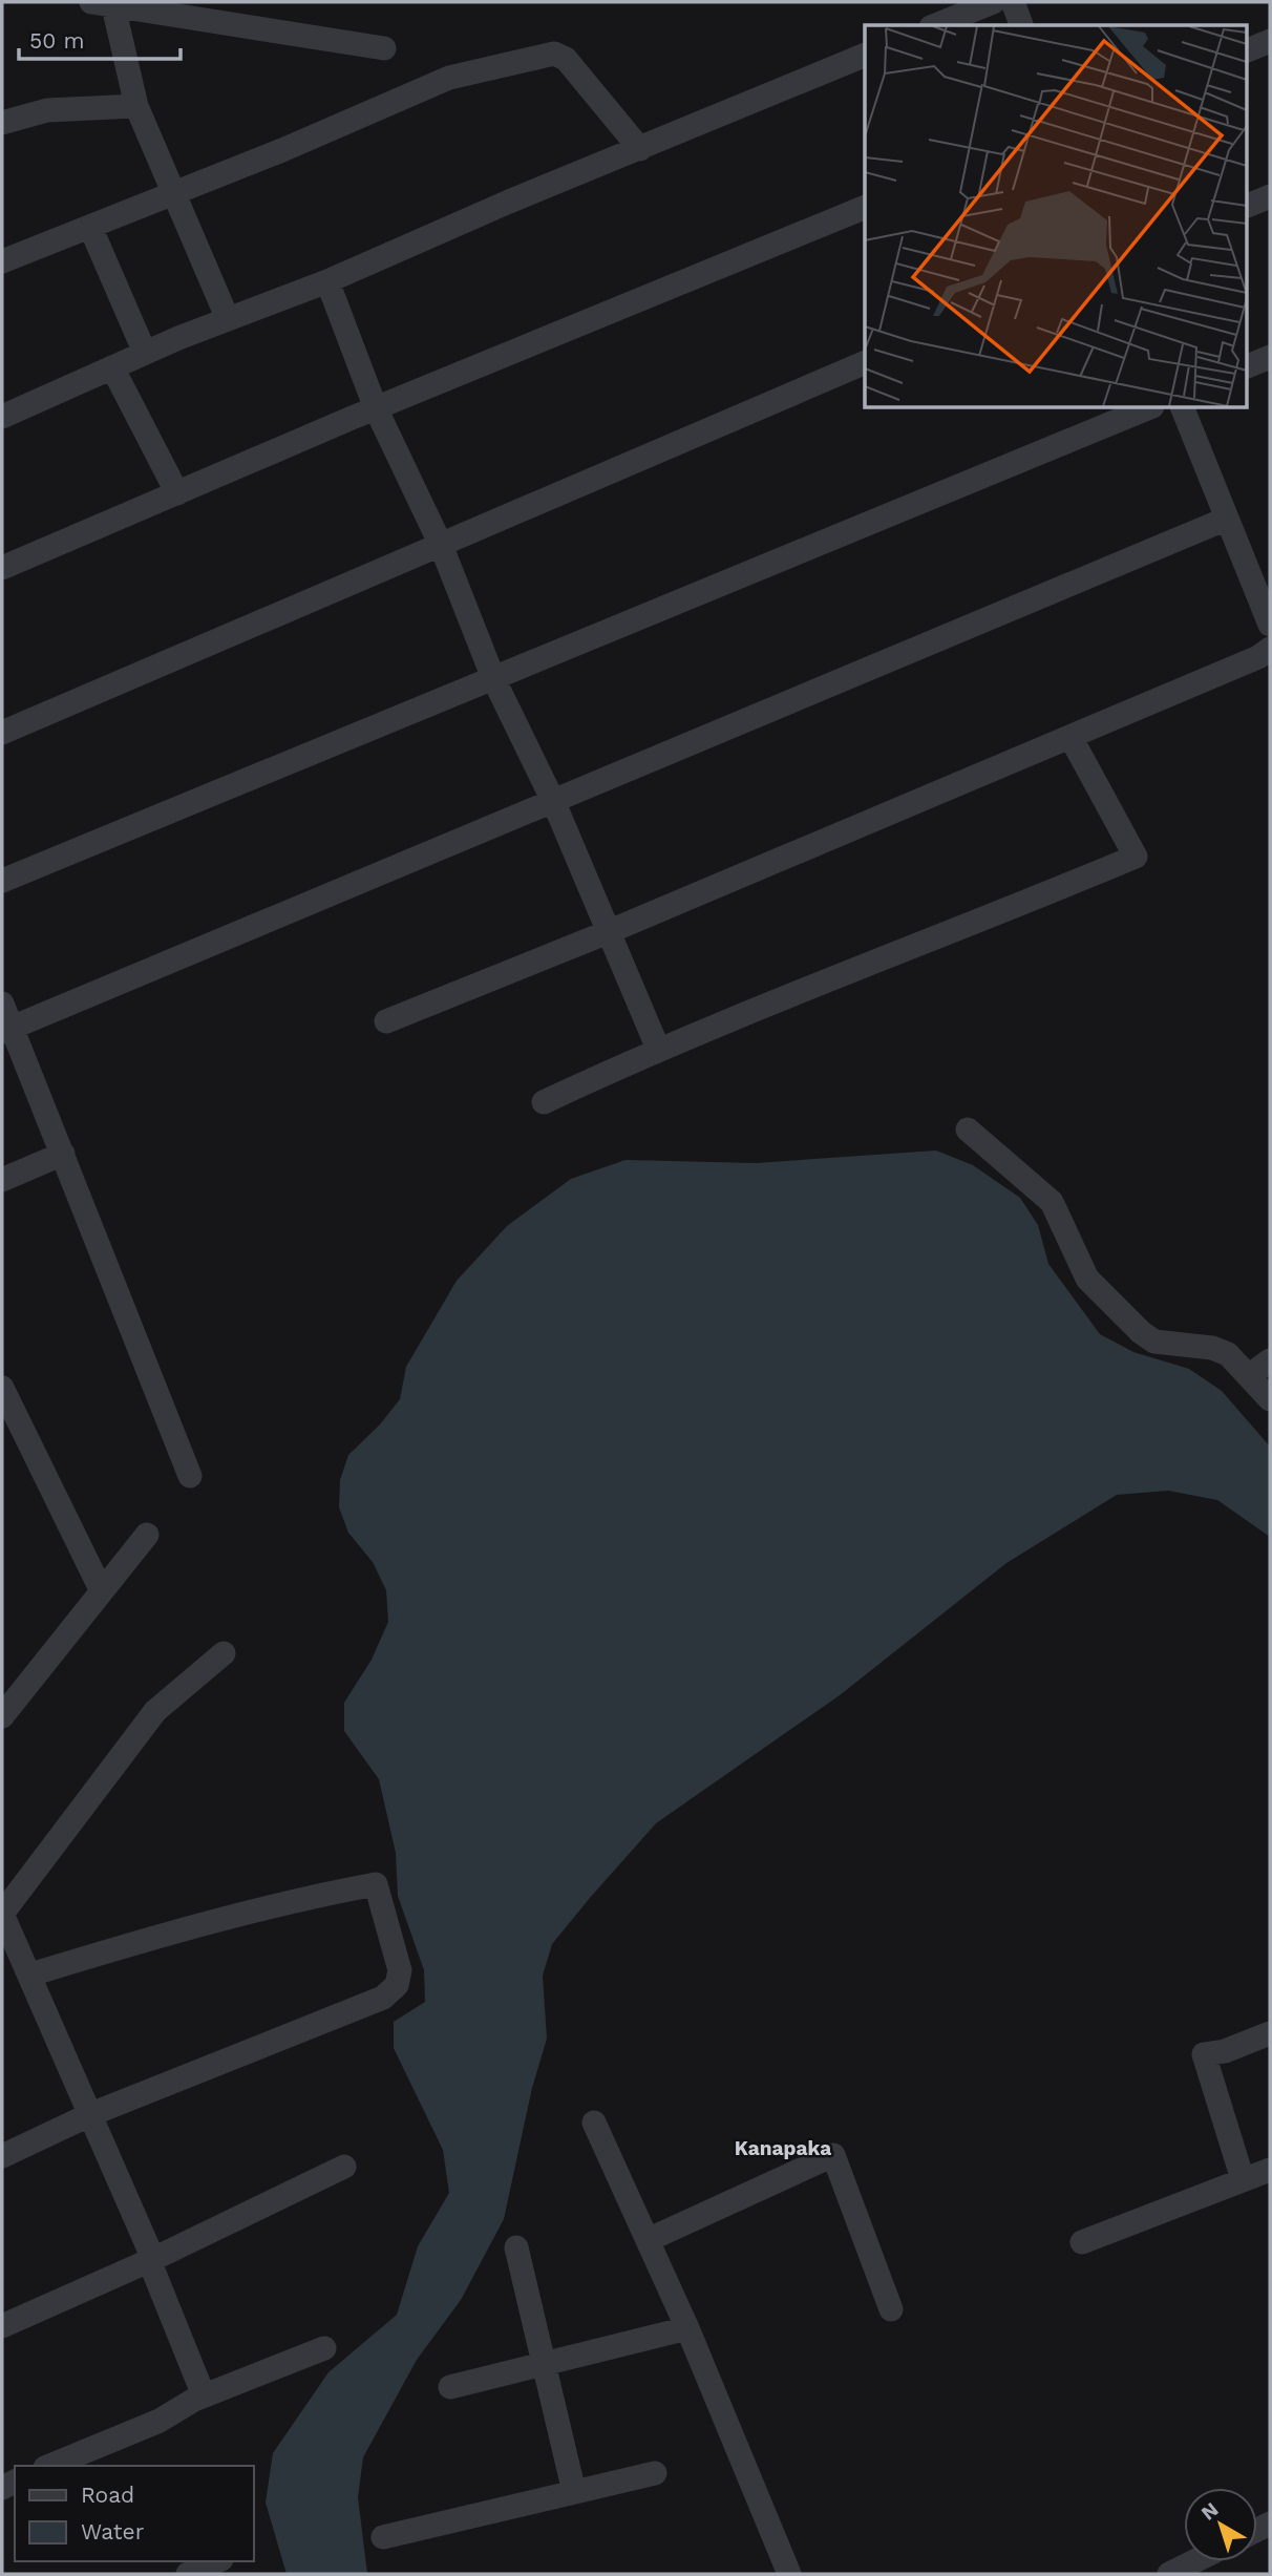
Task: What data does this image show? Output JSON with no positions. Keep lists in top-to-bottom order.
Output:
{
  "districts": ["Kanapaka"],
  "legend": ["Road", "Water"],
  "scale_bar": "50 m",
  "north": "top left"
}
